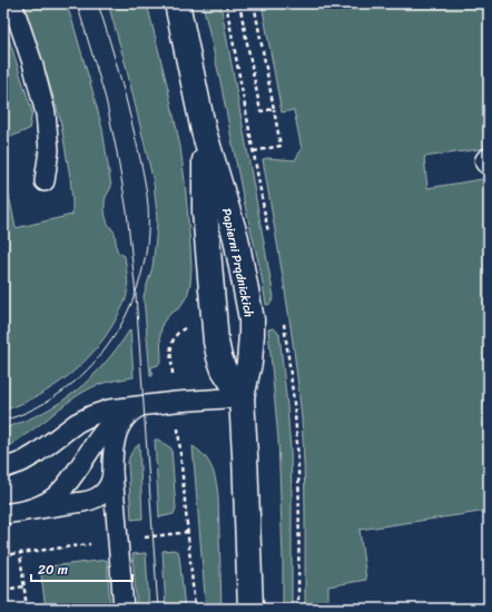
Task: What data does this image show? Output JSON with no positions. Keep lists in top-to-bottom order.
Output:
{
  "streets": {
    "street": ["Papierni Prądnickich"]
  },
  "scale_bar": "20 m"
}
